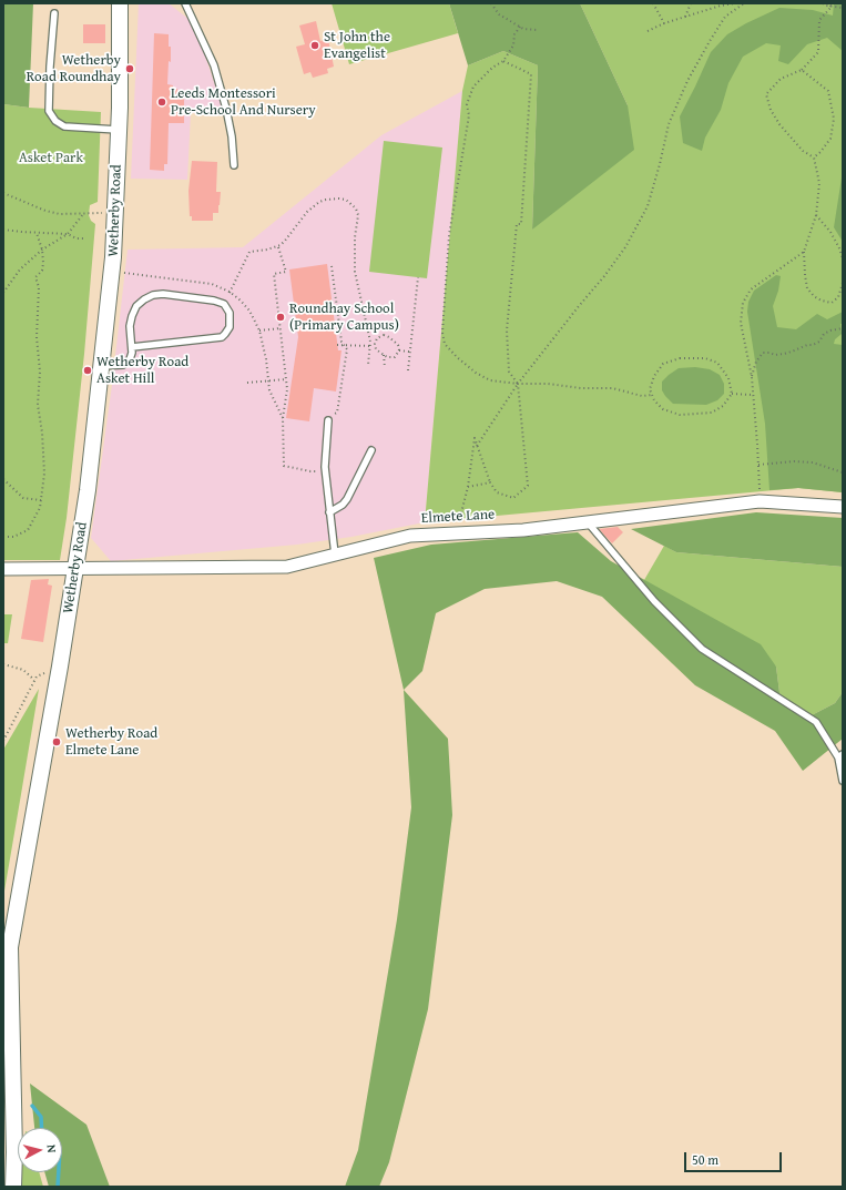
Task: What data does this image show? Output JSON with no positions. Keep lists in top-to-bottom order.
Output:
{
  "streets": {
    "street": ["Wetherby Road", "Elmete Lane"]
  },
  "crossings": [
    ["Wetherby Road", "Elmete Lane"]
  ],
  "parks": ["Asket Park"],
  "places": [
    "St John the Evangelist",
    "Wetherby Road Roundhay",
    "Leeds Montessori Pre-School And Nursery",
    "Roundhay School (Primary Campus)",
    "Wetherby Road Asket Hill",
    "Wetherby Road Elmete Lane"
  ],
  "scale_bar": "50 m",
  "north": "right"
}
